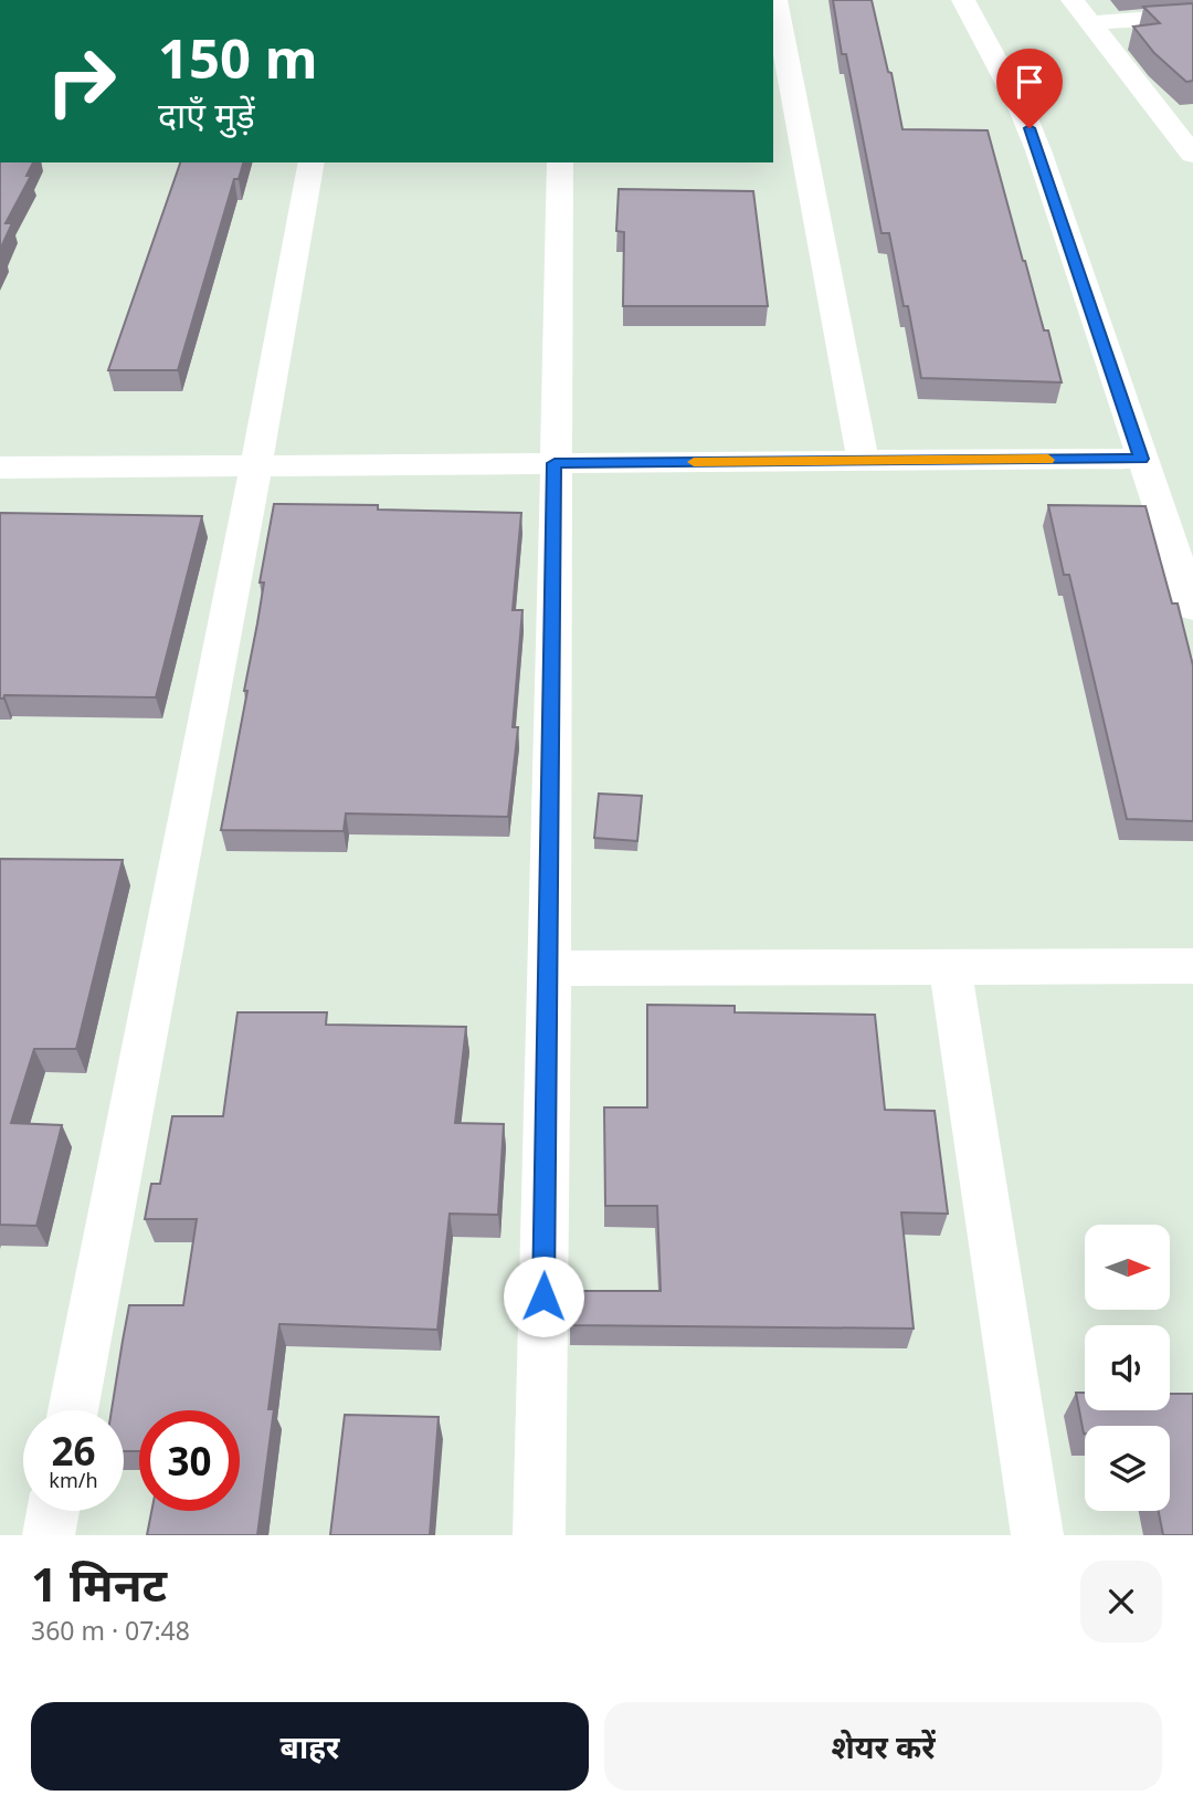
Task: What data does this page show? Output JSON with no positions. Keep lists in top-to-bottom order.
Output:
{
  "north": "right",
  "page": {
    "turn": ["150 m", "दाएँ मुड़ें"],
    "speed": "26 km/h",
    "limit": "30",
    "heading": ["1 मिनट", "360 m · 07:48"],
    "buttons": ["बाहर", "शेयर करें"]
  }
}
